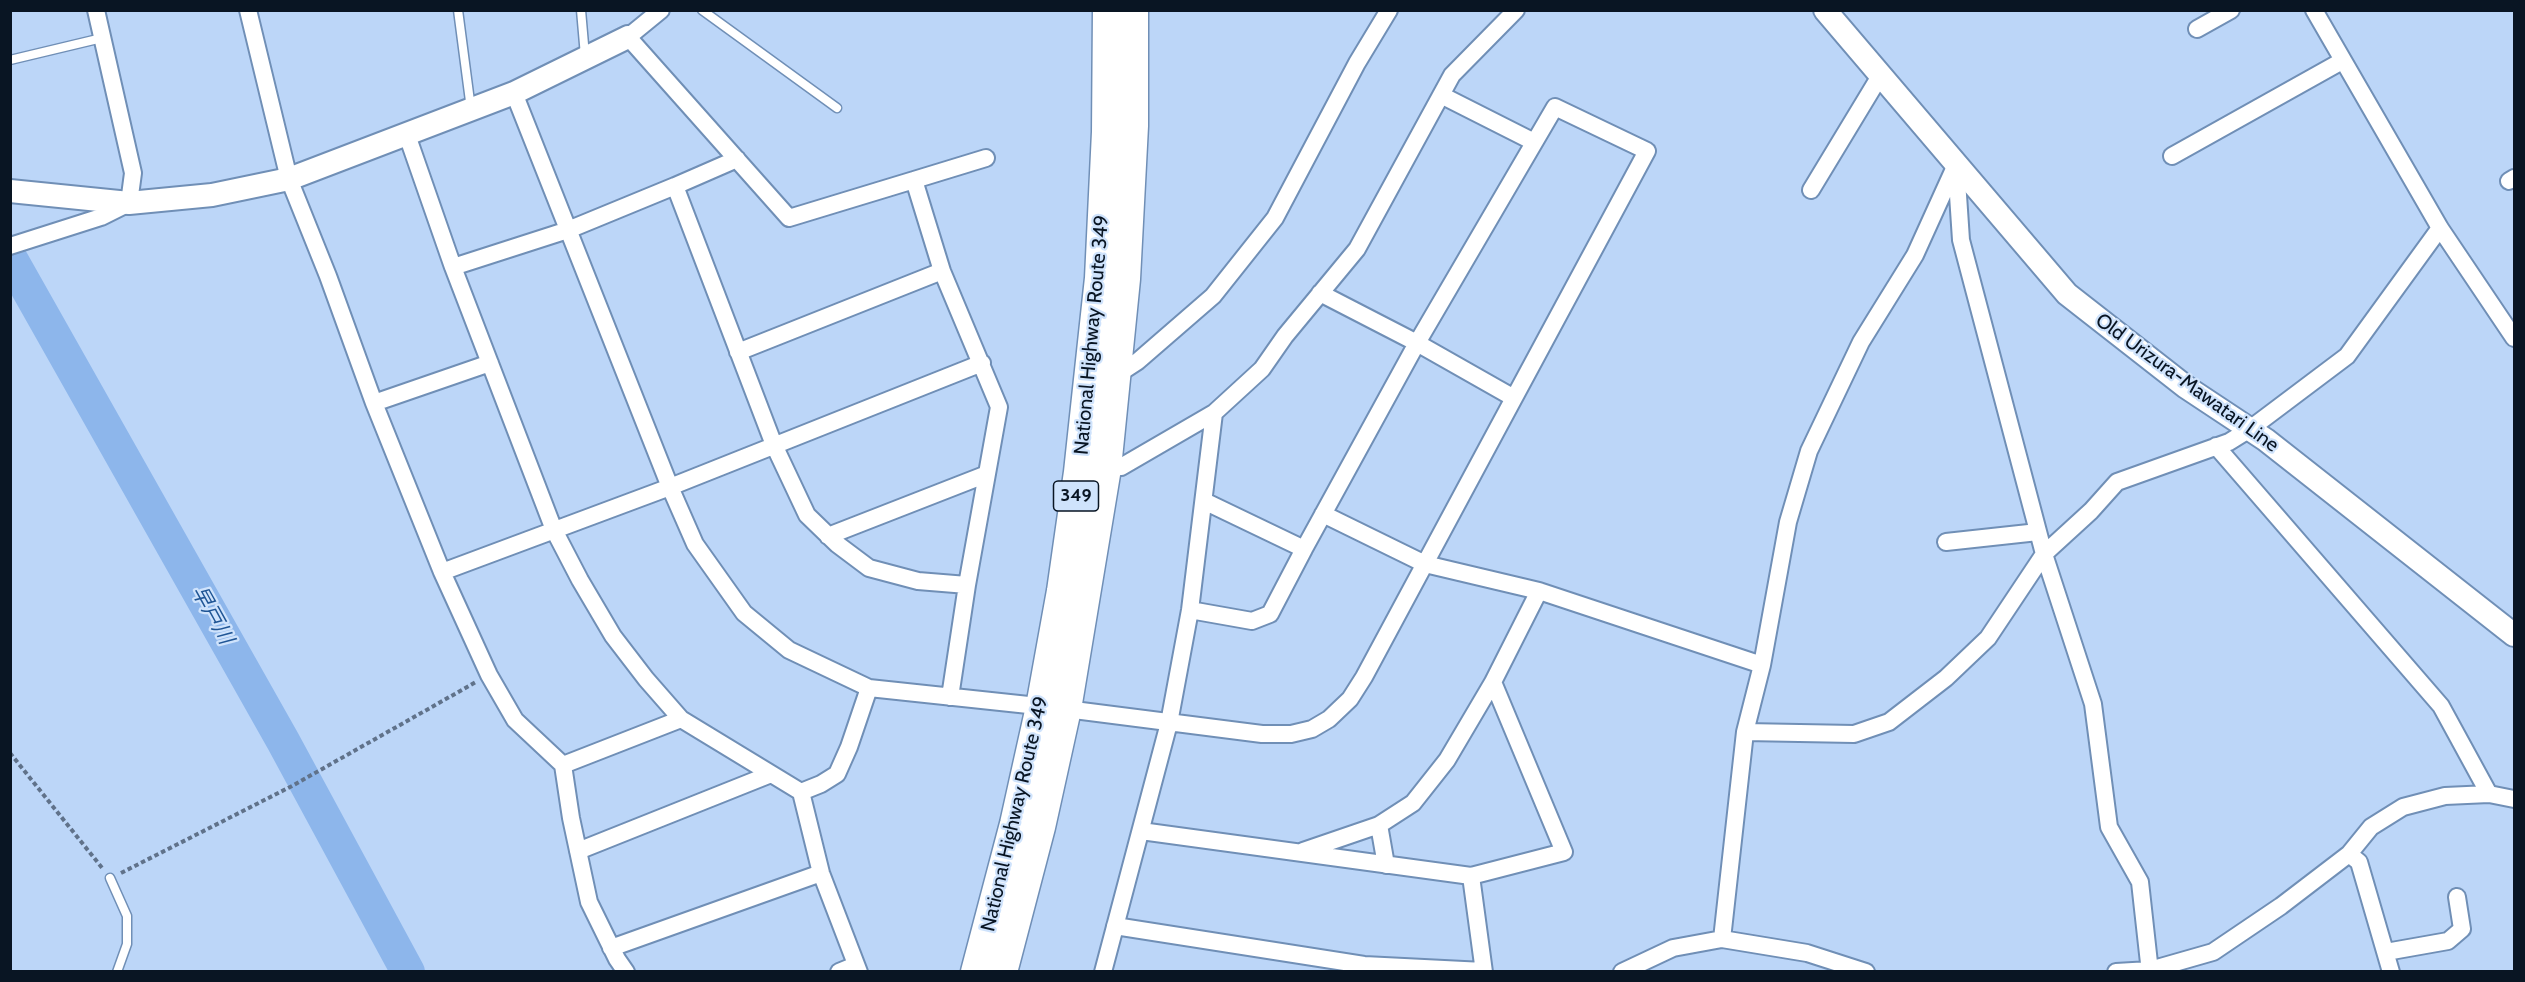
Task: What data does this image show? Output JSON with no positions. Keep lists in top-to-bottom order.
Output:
{
  "streets": {
    "highway": ["National Highway Route 349", "349"],
    "street": ["Old Urizura-Mawatari Line"]
  },
  "water": ["早戸川"]
}
